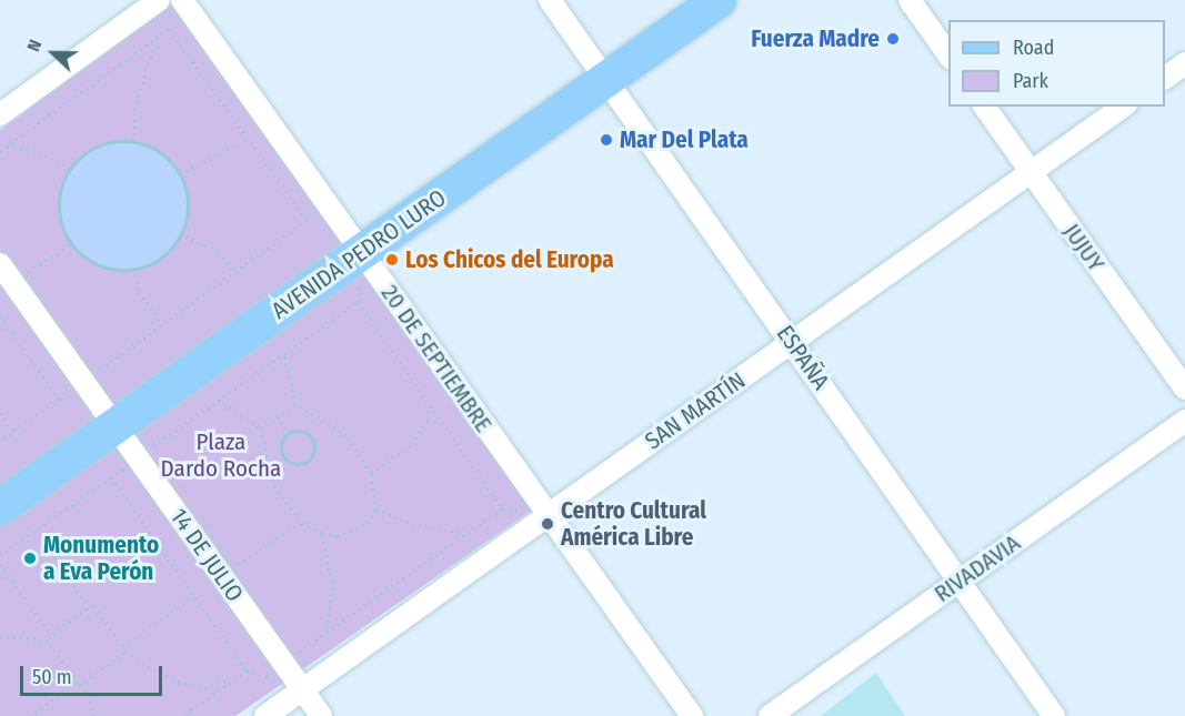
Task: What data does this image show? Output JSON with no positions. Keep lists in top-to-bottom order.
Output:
{
  "streets": {
    "main road": ["AVENIDA PEDRO LURO"],
    "street": [
      "JUJUY",
      "ESPAÑA",
      "20 DE SEPTIEMBRE",
      "SAN MARTÍN",
      "14 DE JULIO",
      "RIVADAVIA"
    ]
  },
  "crossings": [
    ["JUJUY", "SAN MARTÍN"],
    ["AVENIDA PEDRO LURO", "ESPAÑA"],
    ["AVENIDA PEDRO LURO", "20 DE SEPTIEMBRE"],
    ["AVENIDA PEDRO LURO", "14 DE JULIO"],
    ["ESPAÑA", "SAN MARTÍN"],
    ["ESPAÑA", "RIVADAVIA"],
    ["20 DE SEPTIEMBRE", "SAN MARTÍN"],
    ["SAN MARTÍN", "14 DE JULIO"]
  ],
  "parks": ["Plaza Dardo Rocha"],
  "places": [
    "Fuerza Madre",
    "Mar Del Plata",
    "Los Chicos del Europa",
    "Centro Cultural América Libre",
    "Monumento a Eva Perón"
  ],
  "legend": ["Road", "Park"],
  "scale_bar": "50 m",
  "north": "left"
}
